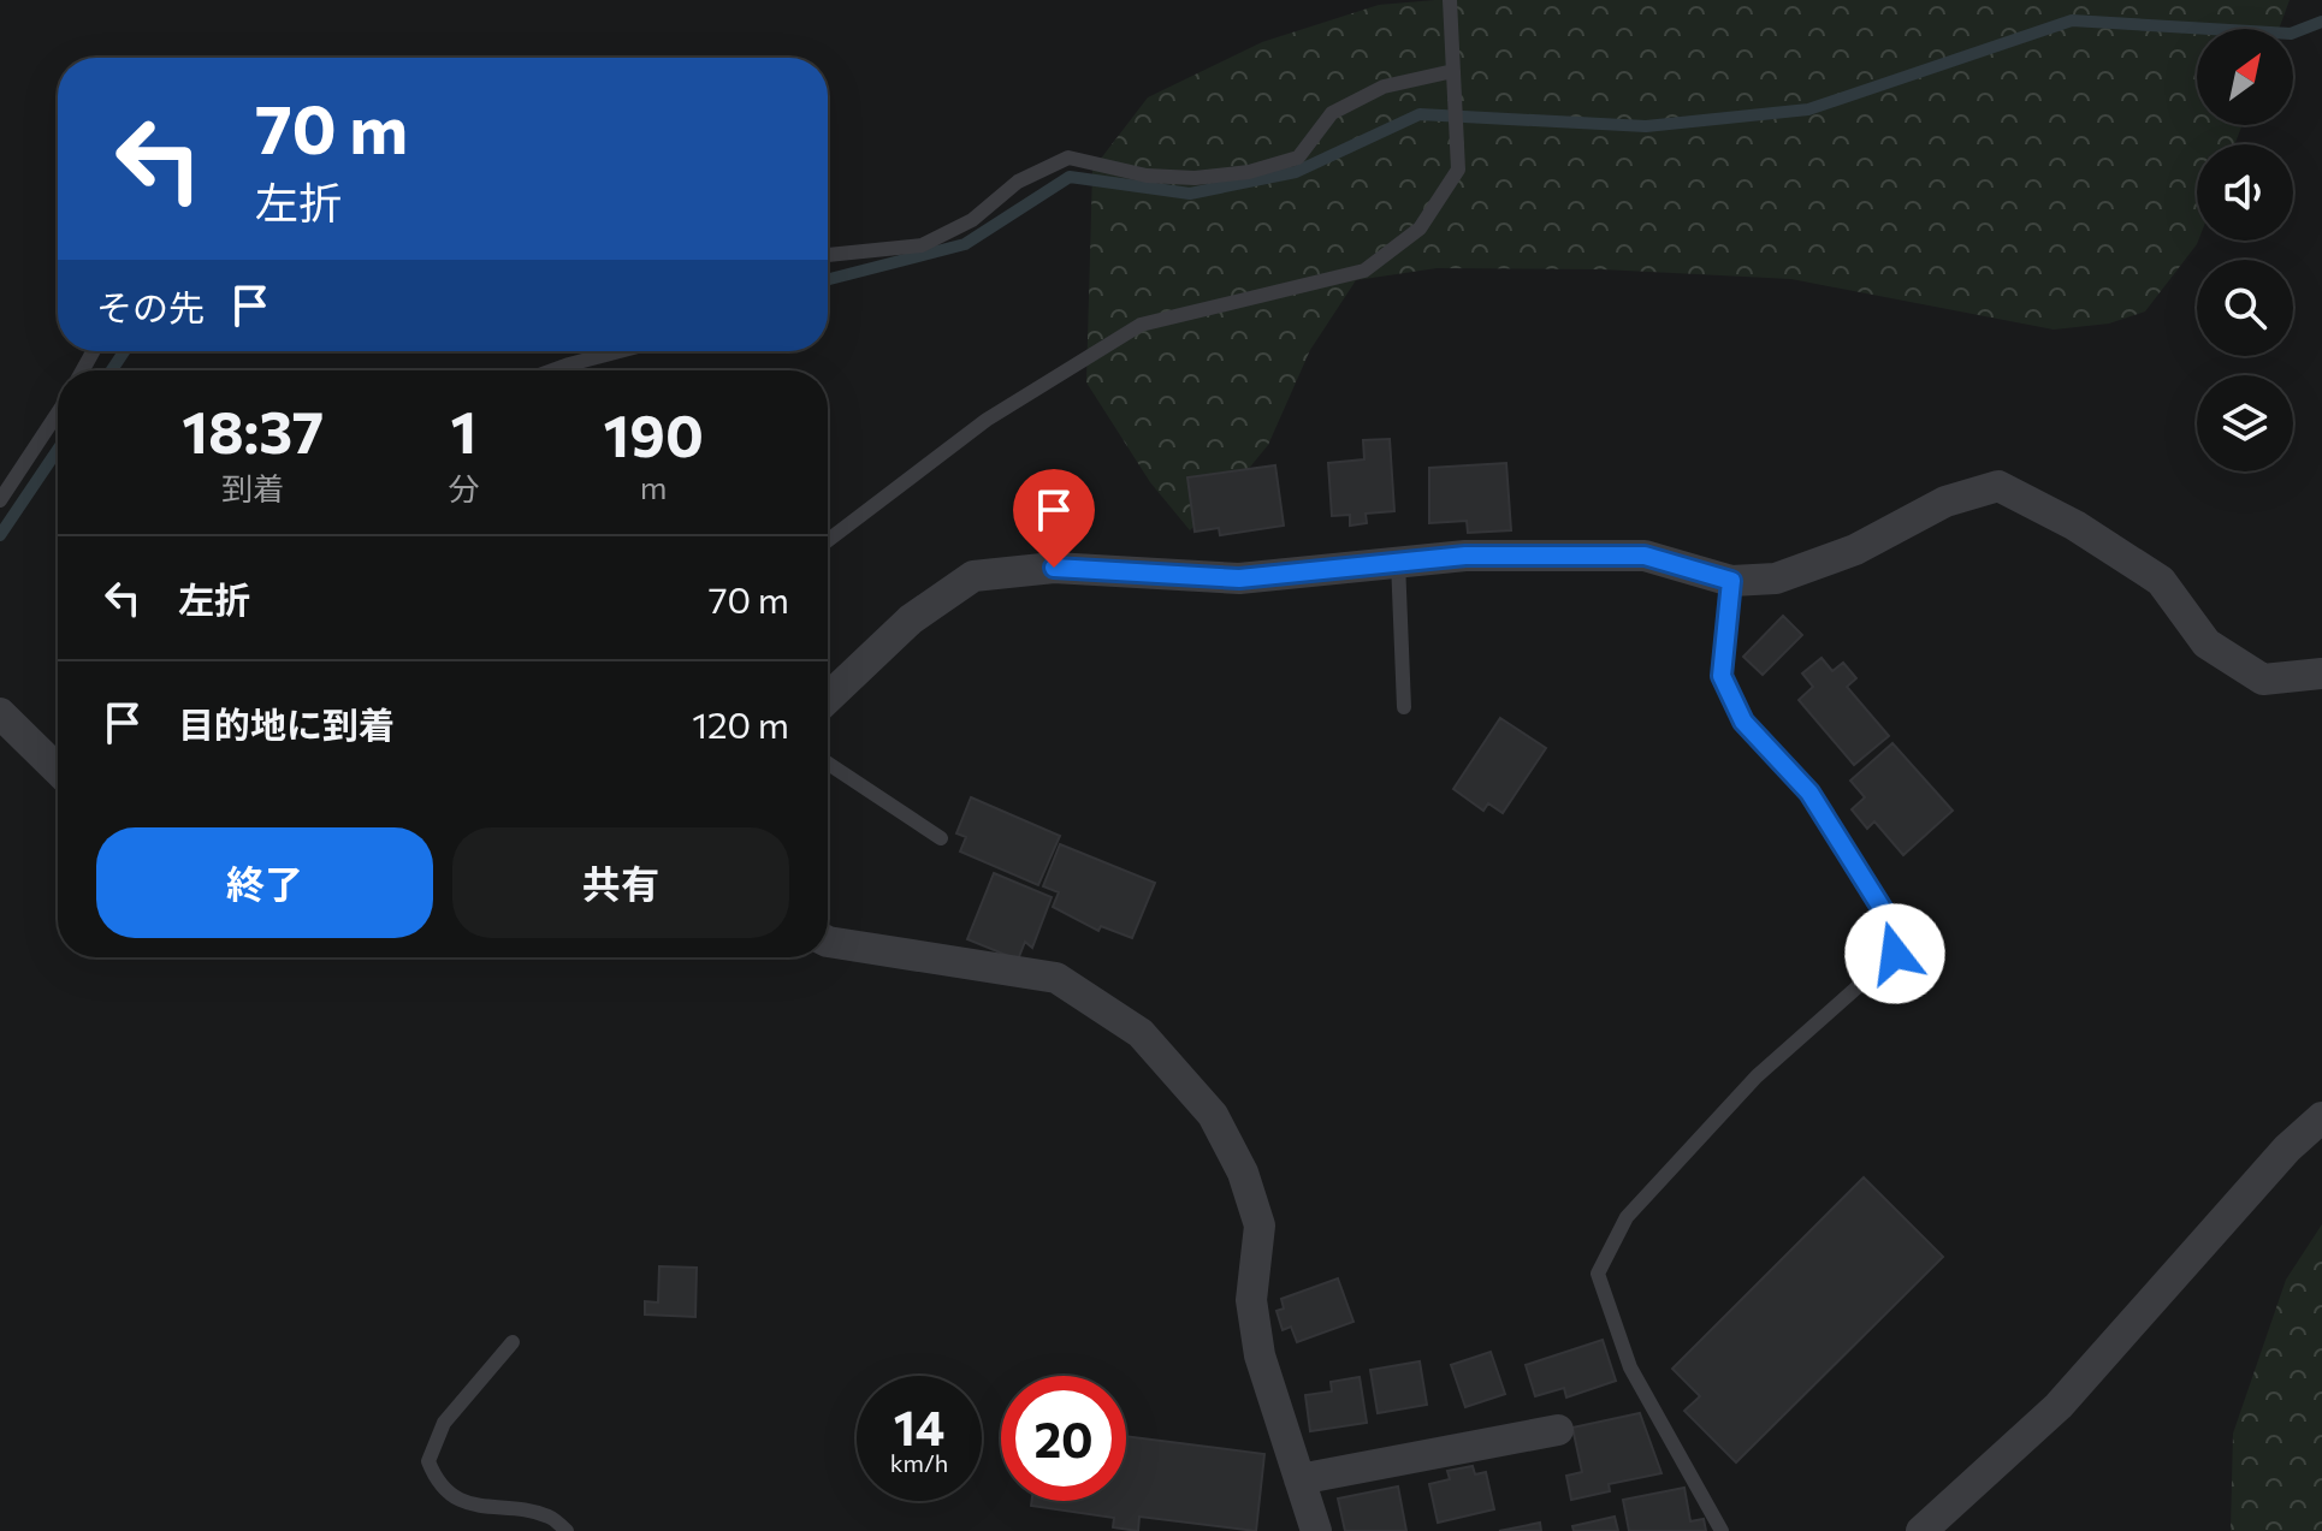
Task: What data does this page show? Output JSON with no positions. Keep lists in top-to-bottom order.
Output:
{
  "north": "top right",
  "page": {
    "turn": ["70 m", "左折"],
    "then": "その先",
    "eta": [
      "18:37",
      "到着",
      "1",
      "分",
      "190",
      "m"
    ],
    "list": [
      {
        "name": "左折",
        "value": "70 m"
      },
      {
        "name": "目的地に到着",
        "value": "120 m"
      }
    ],
    "buttons": ["終了", "共有"],
    "speed": "14 km/h",
    "limit": "20"
  }
}
